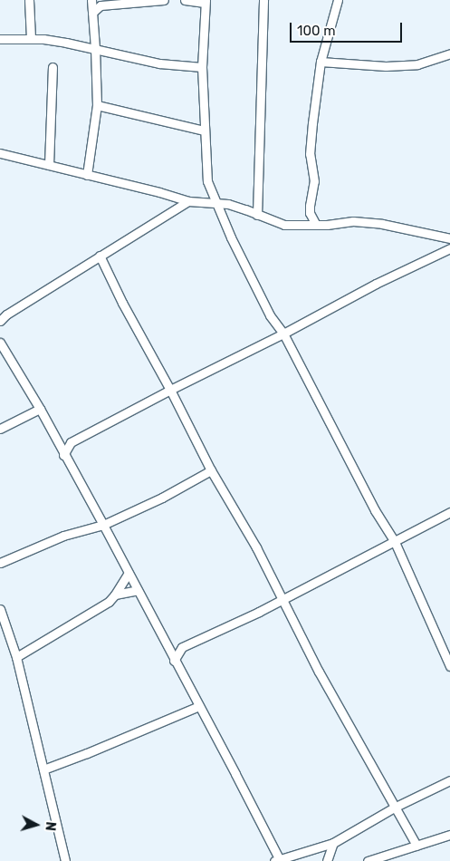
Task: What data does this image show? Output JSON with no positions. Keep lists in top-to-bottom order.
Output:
{
  "scale_bar": "100 m",
  "north": "right"
}
